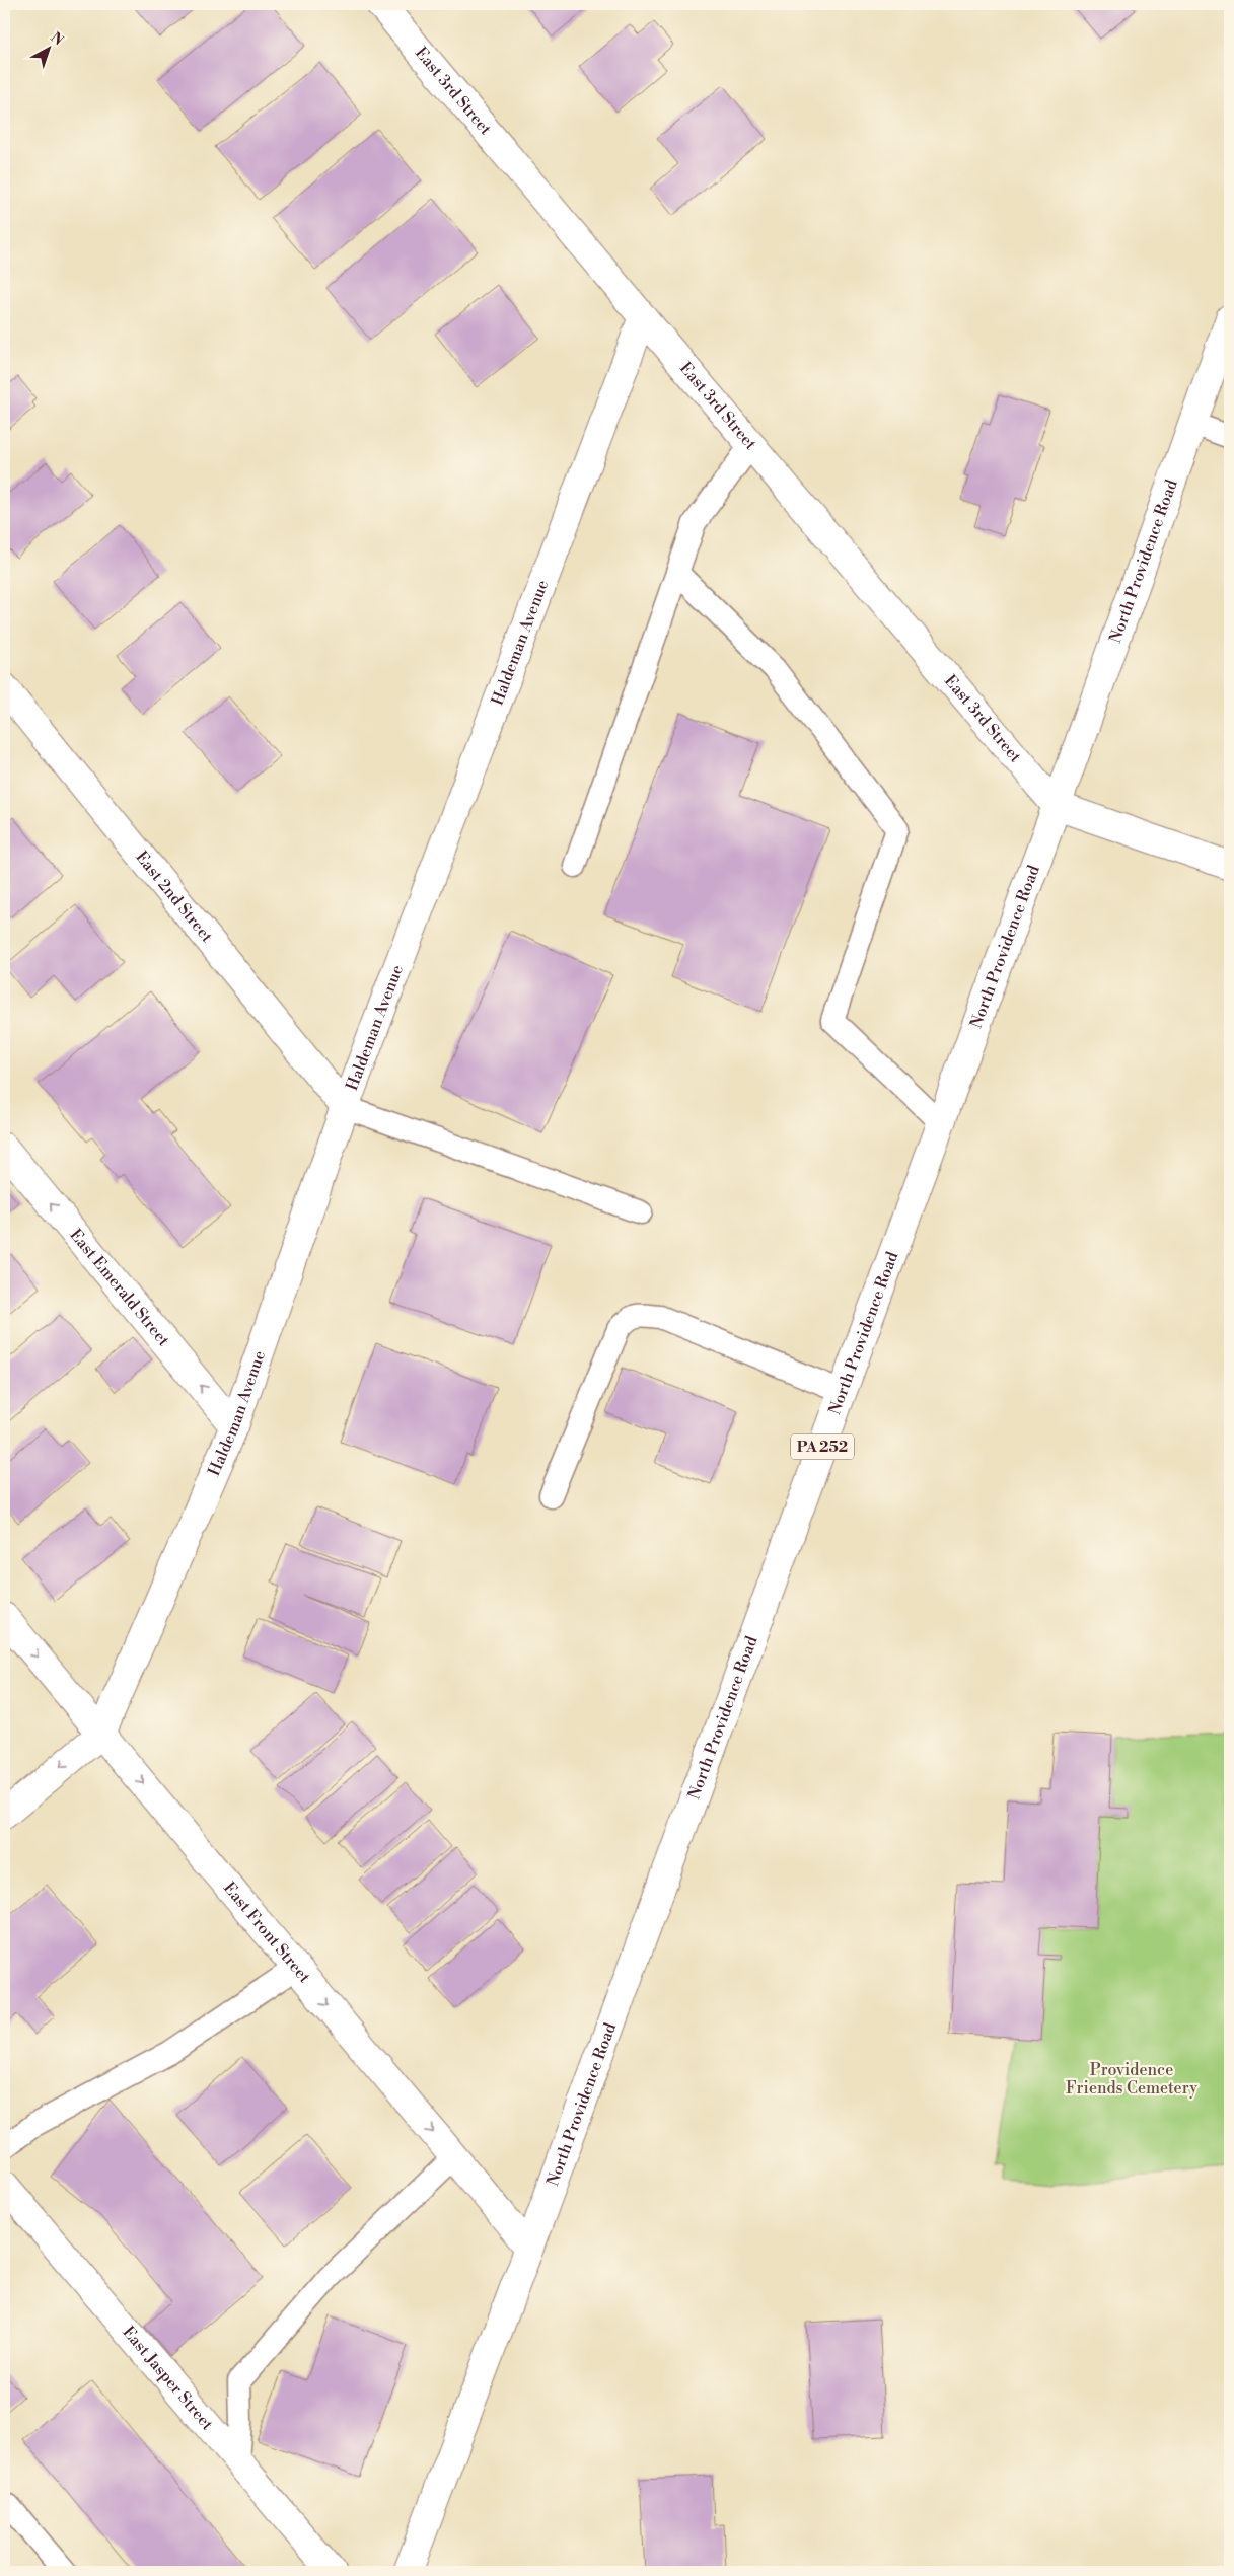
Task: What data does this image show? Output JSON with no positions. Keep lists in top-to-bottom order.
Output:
{
  "streets": {
    "street": [
      "East 3rd Street",
      "North Providence Road",
      "Haldeman Avenue",
      "East 2nd Street",
      "East Emerald Street",
      "PA 252",
      "East Front Street",
      "East Jasper Street"
    ]
  },
  "crossings": [
    ["East 3rd Street", "North Providence Road"],
    ["East 3rd Street", "Haldeman Avenue"],
    ["North Providence Road", "East Front Street"],
    ["Haldeman Avenue", "East 2nd Street"],
    ["Haldeman Avenue", "East Emerald Street"],
    ["Haldeman Avenue", "East Front Street"]
  ],
  "one_way": ["East Emerald Street", "East Front Street"],
  "parks": ["Providence Friends Cemetery"],
  "north": "top right"
}
